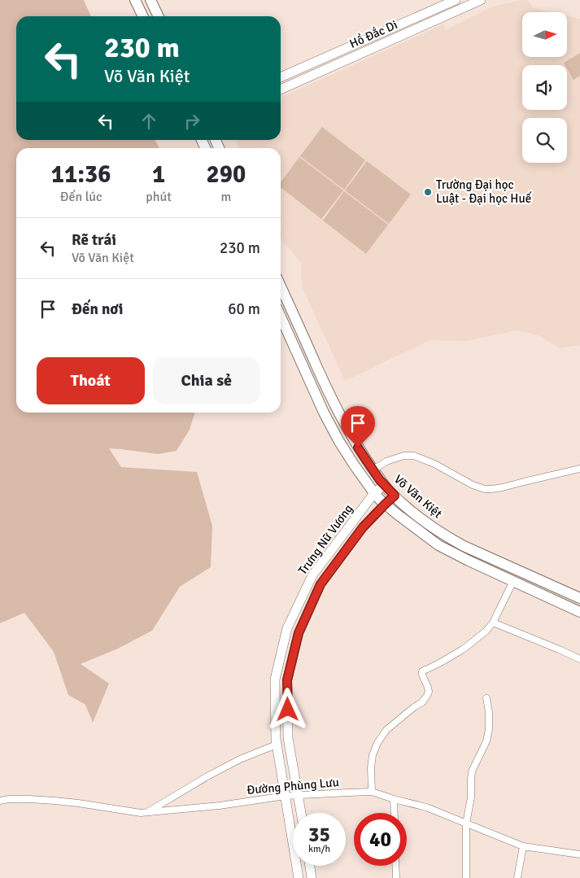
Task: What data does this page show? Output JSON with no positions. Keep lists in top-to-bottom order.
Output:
{
  "streets": {
    "main road": ["Võ Văn Kiệt"],
    "street": ["Hồ Đắc Di", "Trưng Nữ Vương", "Đường Phùng Lưu"]
  },
  "crossings": [
    ["Võ Văn Kiệt", "Trưng Nữ Vương"],
    ["Trưng Nữ Vương", "Đường Phùng Lưu"]
  ],
  "places": ["Trường Đại học Luật - Đại học Huế"],
  "north": "right",
  "page": {
    "turn": ["230 m", "Võ Văn Kiệt"],
    "eta": [
      "11:36",
      "Đến lúc",
      "1",
      "phút",
      "290",
      "m"
    ],
    "list": [
      {
        "name": "Rẽ trái",
        "note": "Võ Văn Kiệt",
        "value": "230 m"
      },
      {
        "name": "Đến nơi",
        "value": "60 m"
      }
    ],
    "buttons": ["Thoát", "Chia sẻ"],
    "speed": "35 km/h",
    "limit": "40"
  }
}
